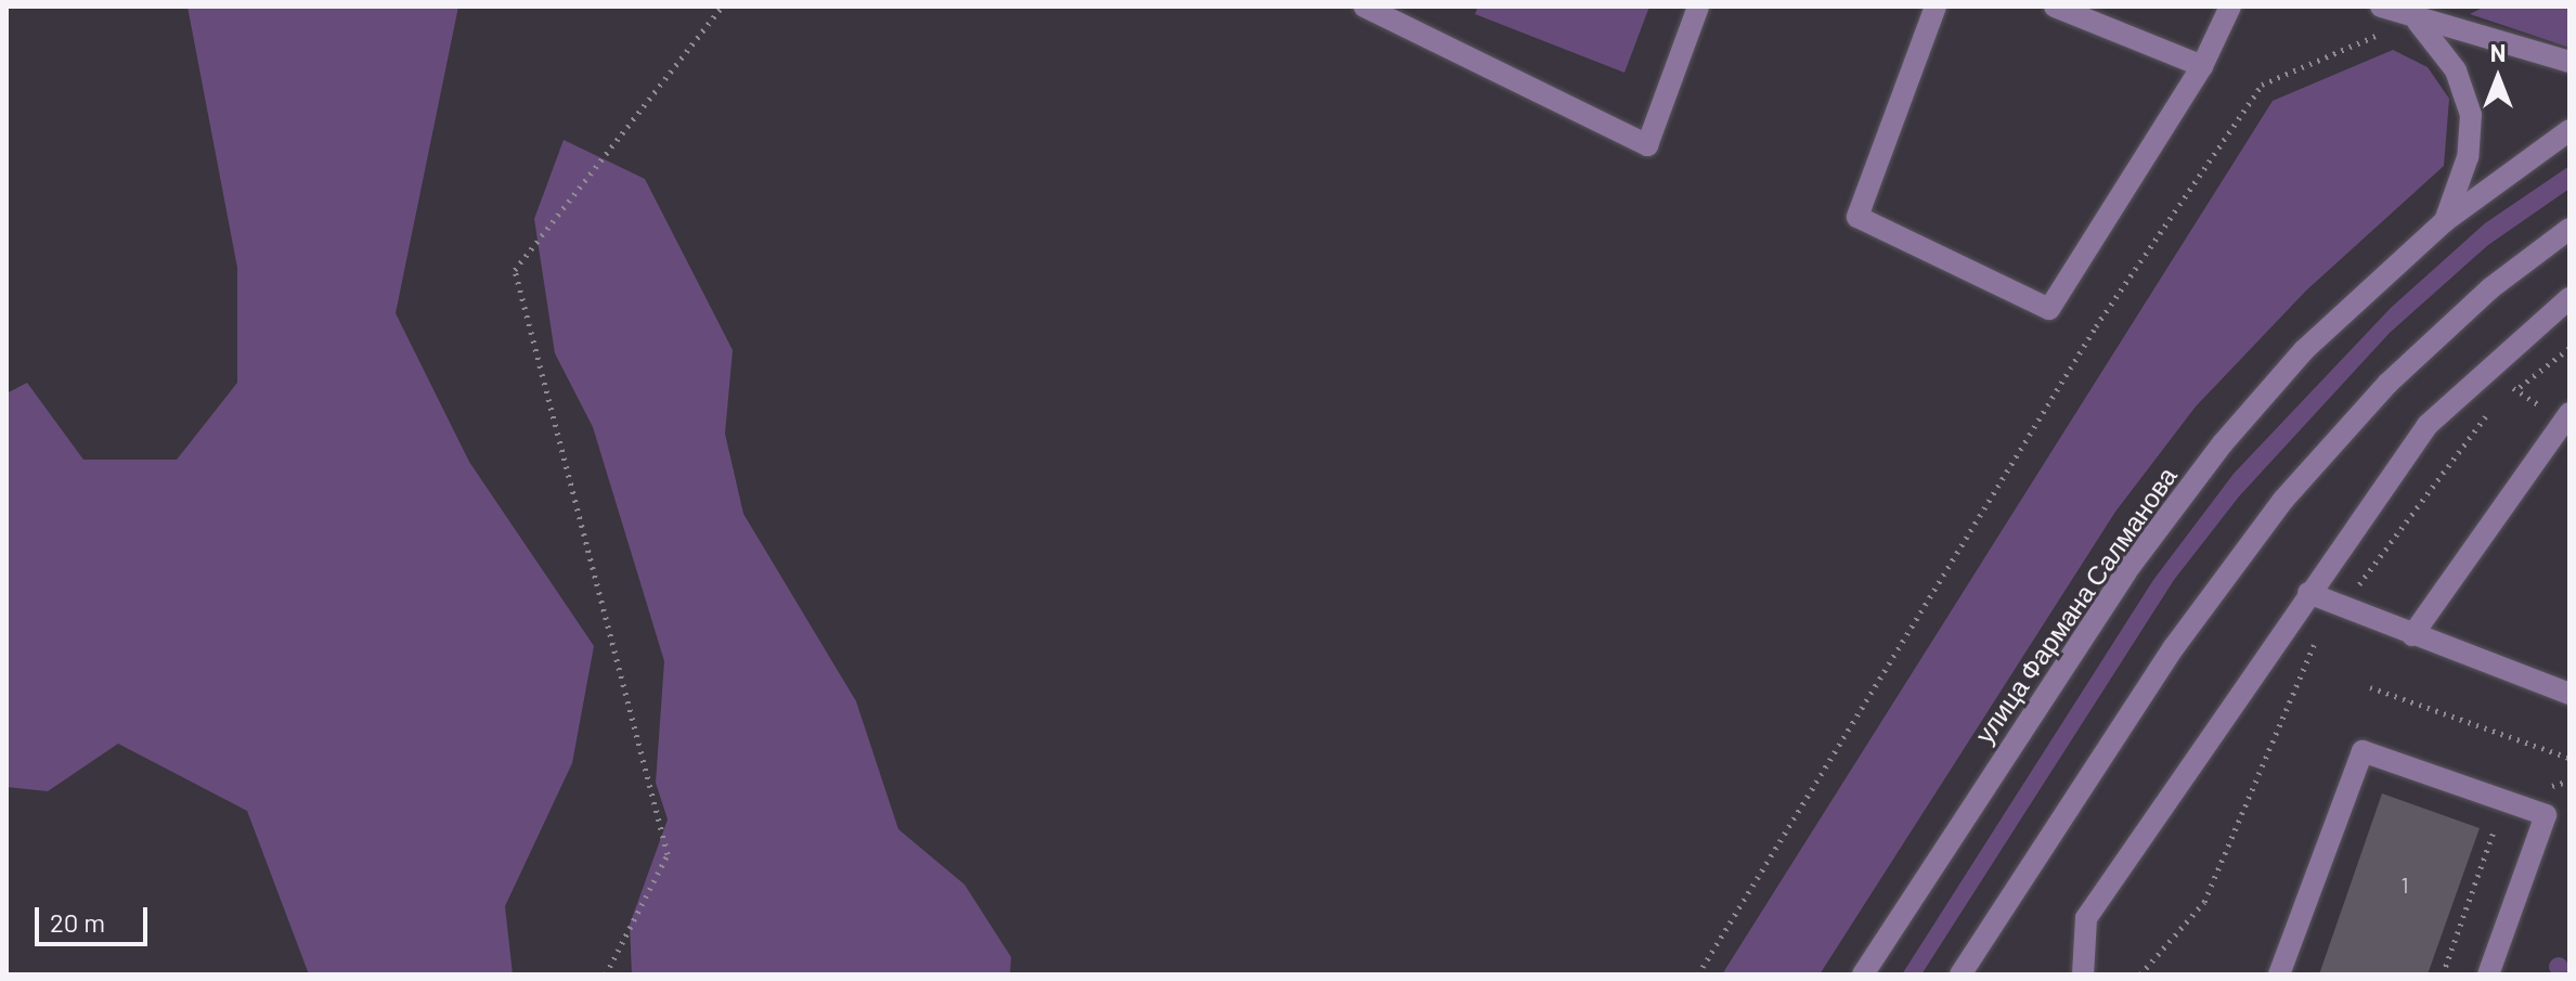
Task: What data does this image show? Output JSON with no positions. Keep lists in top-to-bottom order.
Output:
{
  "streets": {
    "street": ["улица Фармана Салманова"]
  },
  "house_numbers": ["1"],
  "scale_bar": "20 m",
  "north": "top"
}
